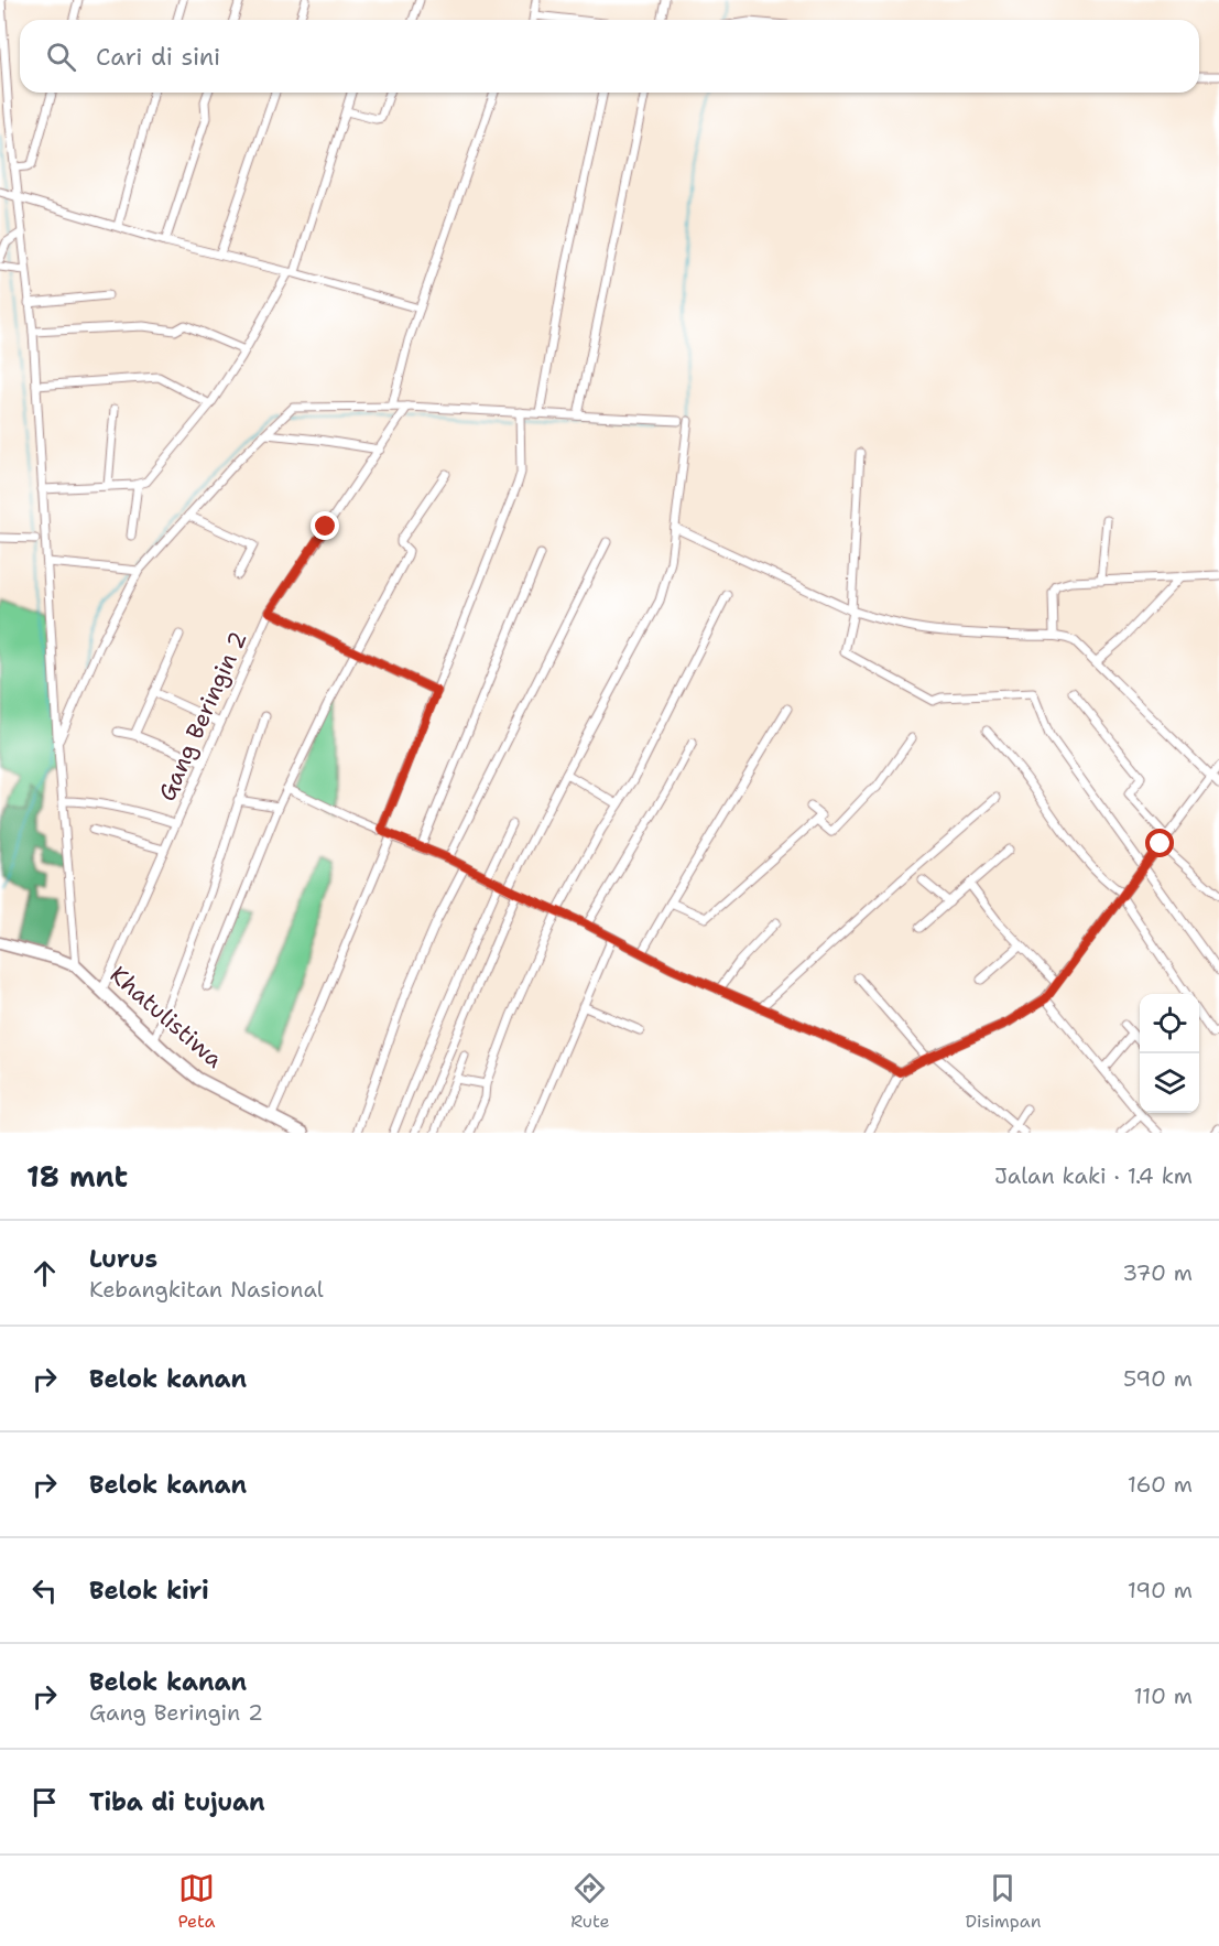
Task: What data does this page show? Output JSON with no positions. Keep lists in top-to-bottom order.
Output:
{
  "streets": {
    "highway": ["Khatulistiwa"],
    "street": ["Gang Beringin 2"]
  },
  "crossings": [
    ["Gang Beringin 2", "Khatulistiwa"]
  ],
  "page": {
    "search": "Cari di sini",
    "heading": ["18 mnt", "Jalan kaki · 1.4 km"],
    "list": [
      ["Lurus", "Kebangkitan Nasional", "370 m"],
      ["Belok kanan", "590 m"],
      ["Belok kanan", "160 m"],
      ["Belok kiri", "190 m"],
      ["Belok kanan", "Gang Beringin 2", "110 m"],
      "Tiba di tujuan"
    ],
    "nav": ["Peta", "Rute", "Disimpan"]
  }
}
